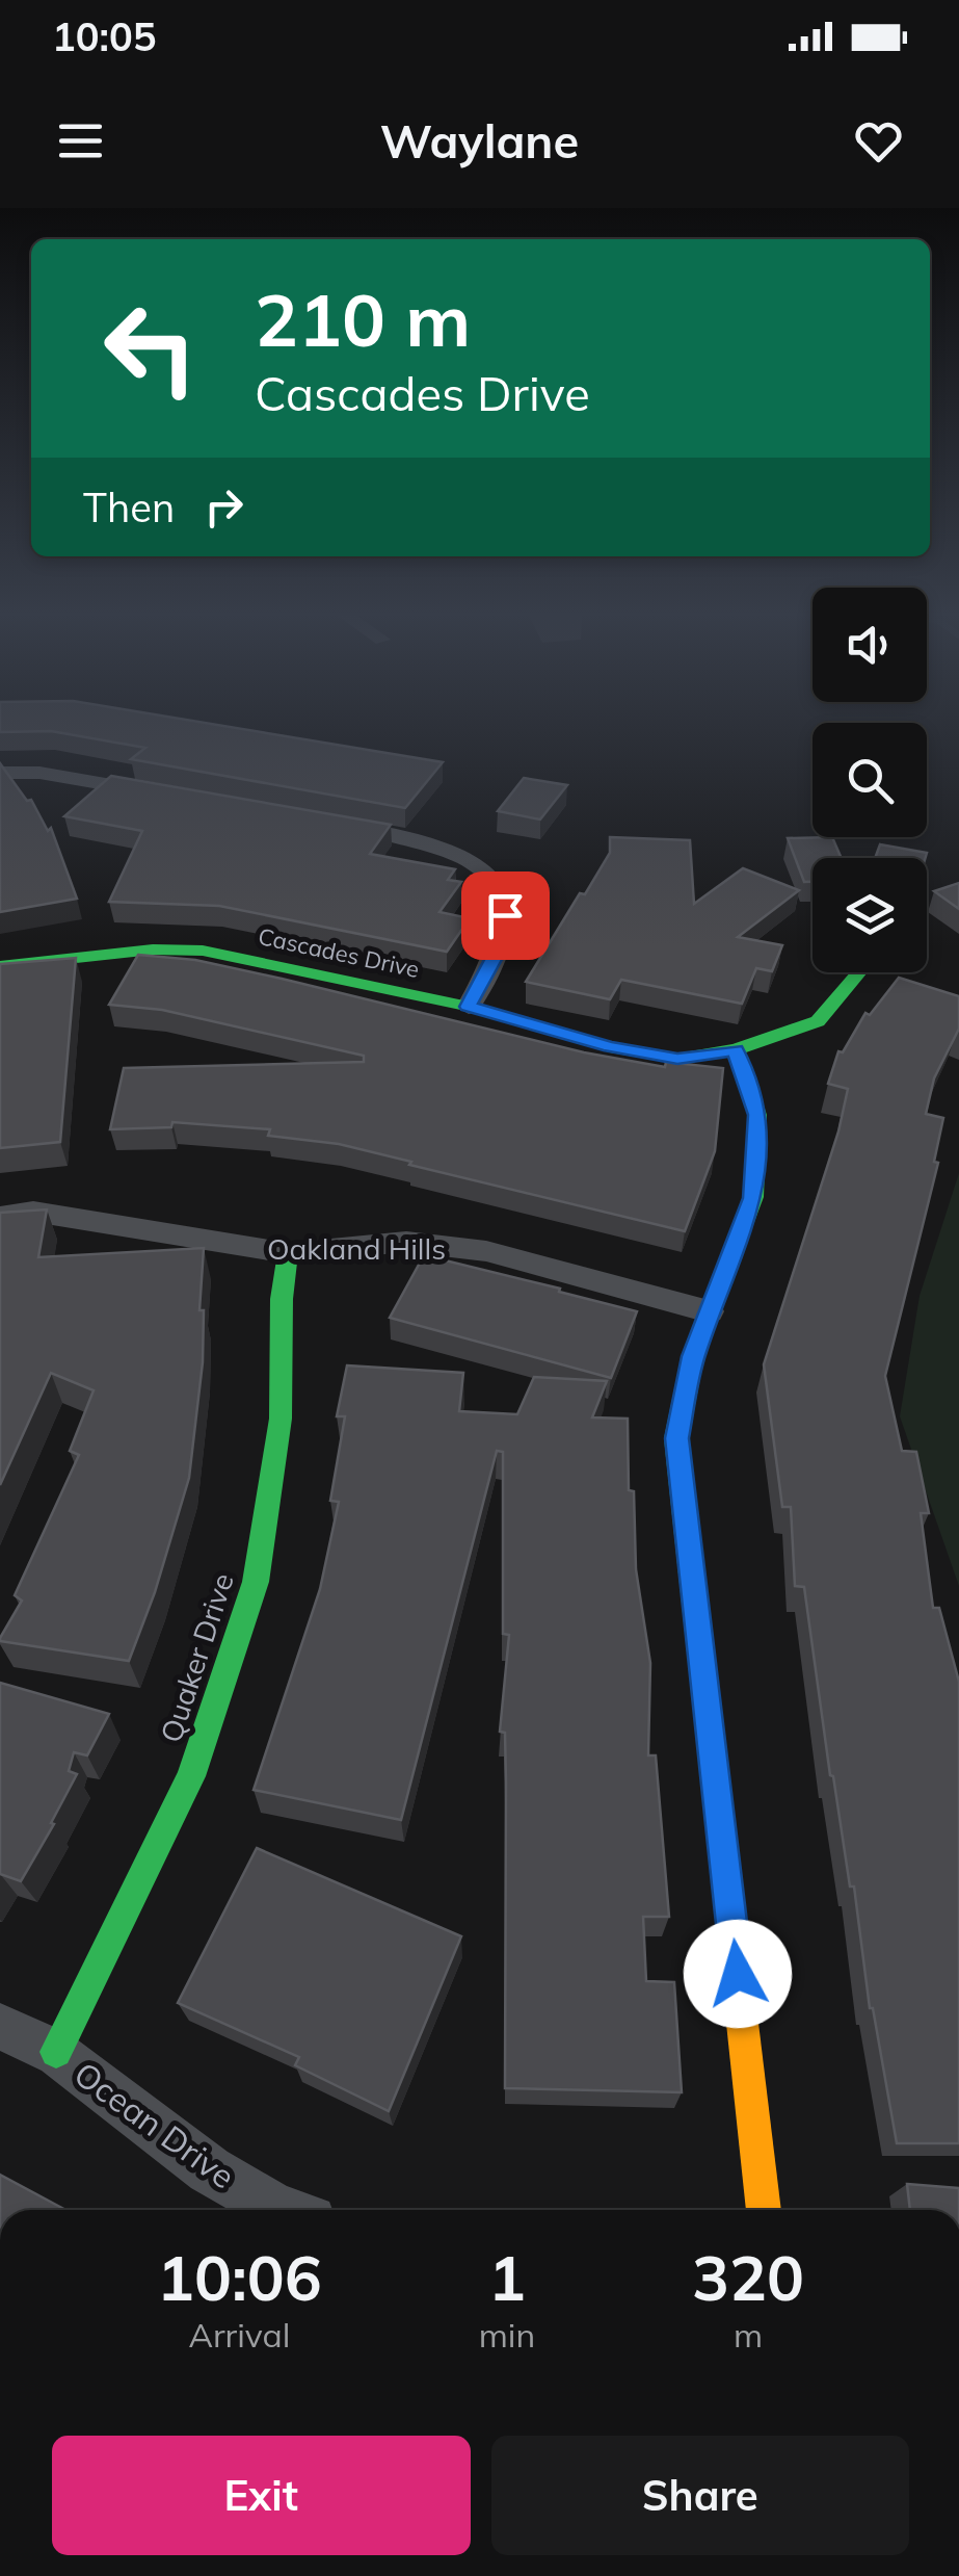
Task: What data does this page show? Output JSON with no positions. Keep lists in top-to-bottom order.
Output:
{
  "streets": {
    "street": [
      "Cascades Drive",
      "Oakland Hills",
      "Quaker Drive",
      "Ocean Drive"
    ]
  },
  "crossings": [
    ["Oakland Hills", "Quaker Drive"],
    ["Quaker Drive", "Ocean Drive"]
  ],
  "page": {
    "status": "10:05",
    "header": "Waylane",
    "turn": ["210 m", "Cascades Drive"],
    "then": "Then",
    "eta": [
      "10:06",
      "Arrival",
      "1",
      "min",
      "320",
      "m"
    ],
    "buttons": ["Exit", "Share"]
  }
}
